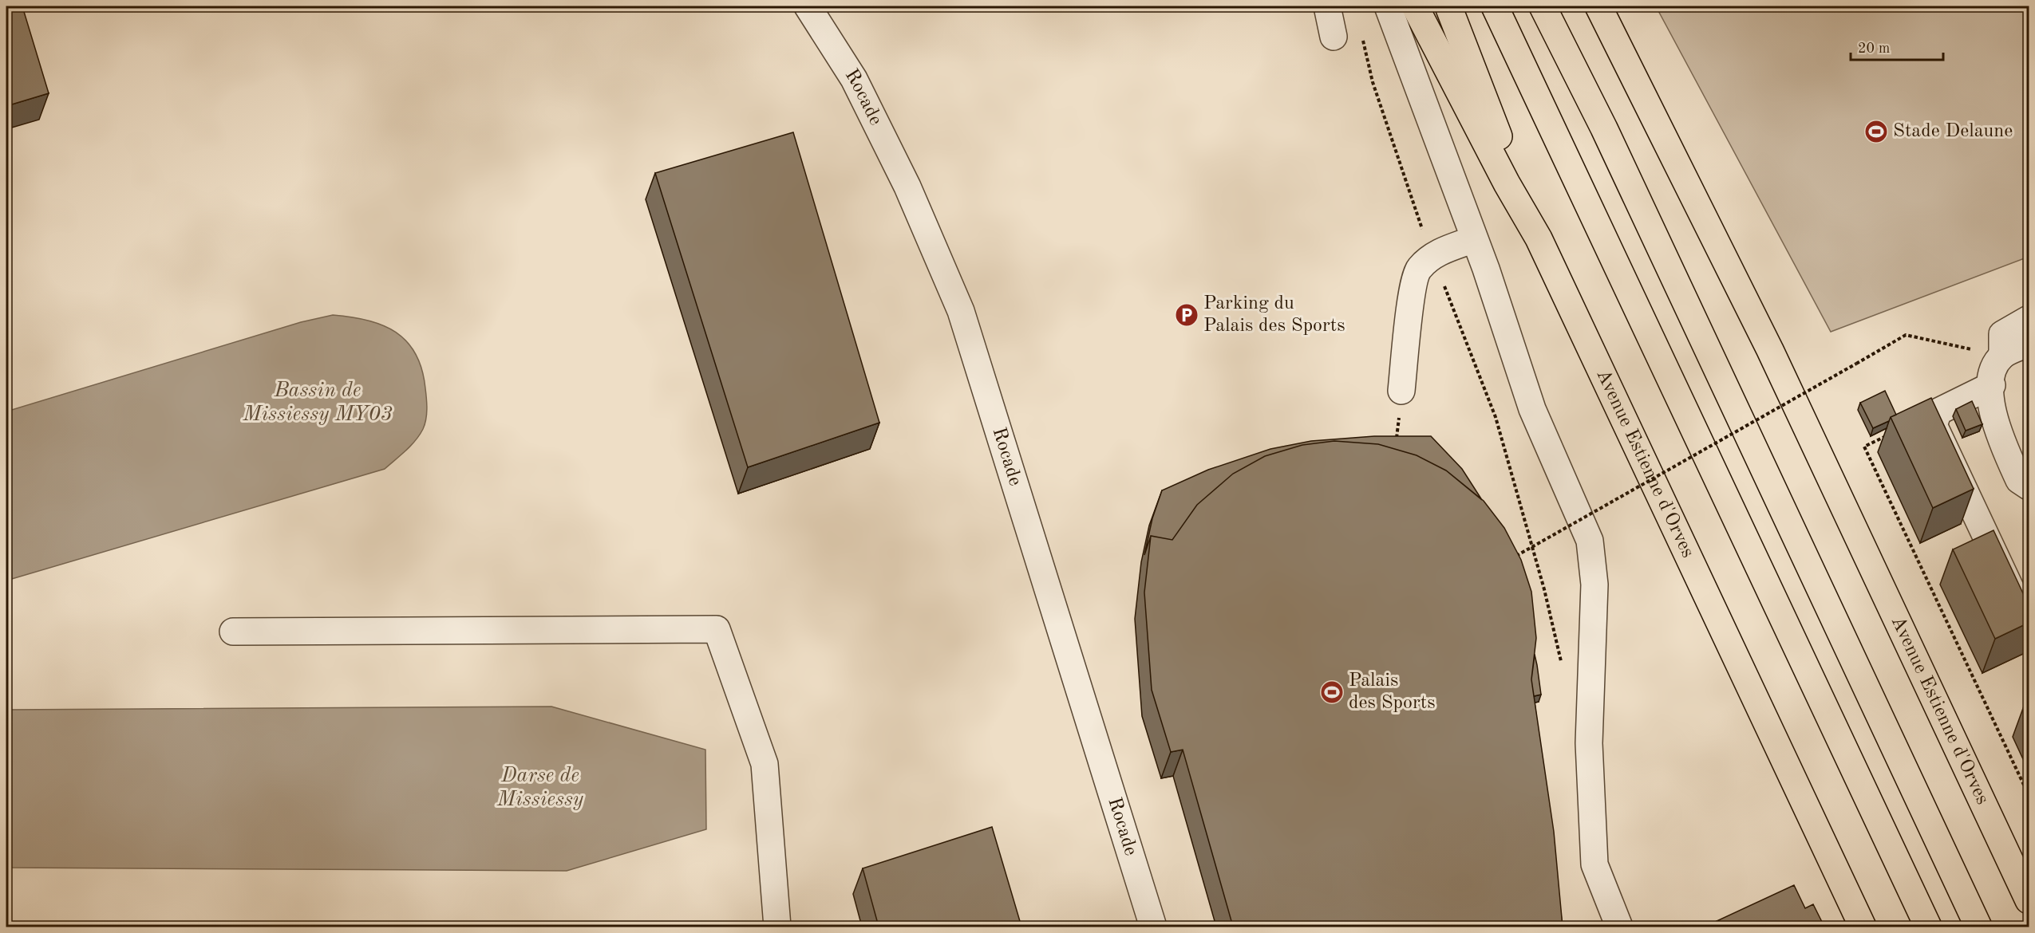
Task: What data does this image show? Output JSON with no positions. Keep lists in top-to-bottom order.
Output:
{
  "streets": {
    "main road": ["Avenue Estienne d'Orves"],
    "street": ["Rocade"]
  },
  "water": ["Bassin de Missiessy MY03", "Darse de Missiessy"],
  "places": {
    "sports": ["Stade Delaune", "Palais des Sports"],
    "parking": ["Parking du Palais des Sports"]
  },
  "scale_bar": "20 m"
}
